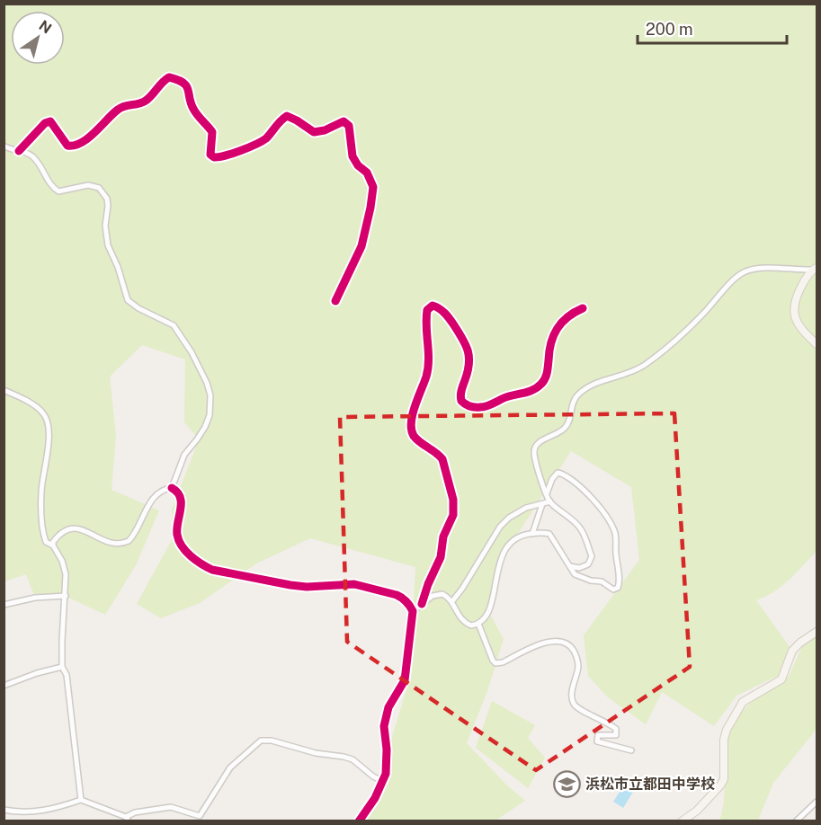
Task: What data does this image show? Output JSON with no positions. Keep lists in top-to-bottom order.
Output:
{
  "places": {
    "school or university": ["浜松市立都田中学校"]
  },
  "scale_bar": "200 m",
  "north": "top right"
}
